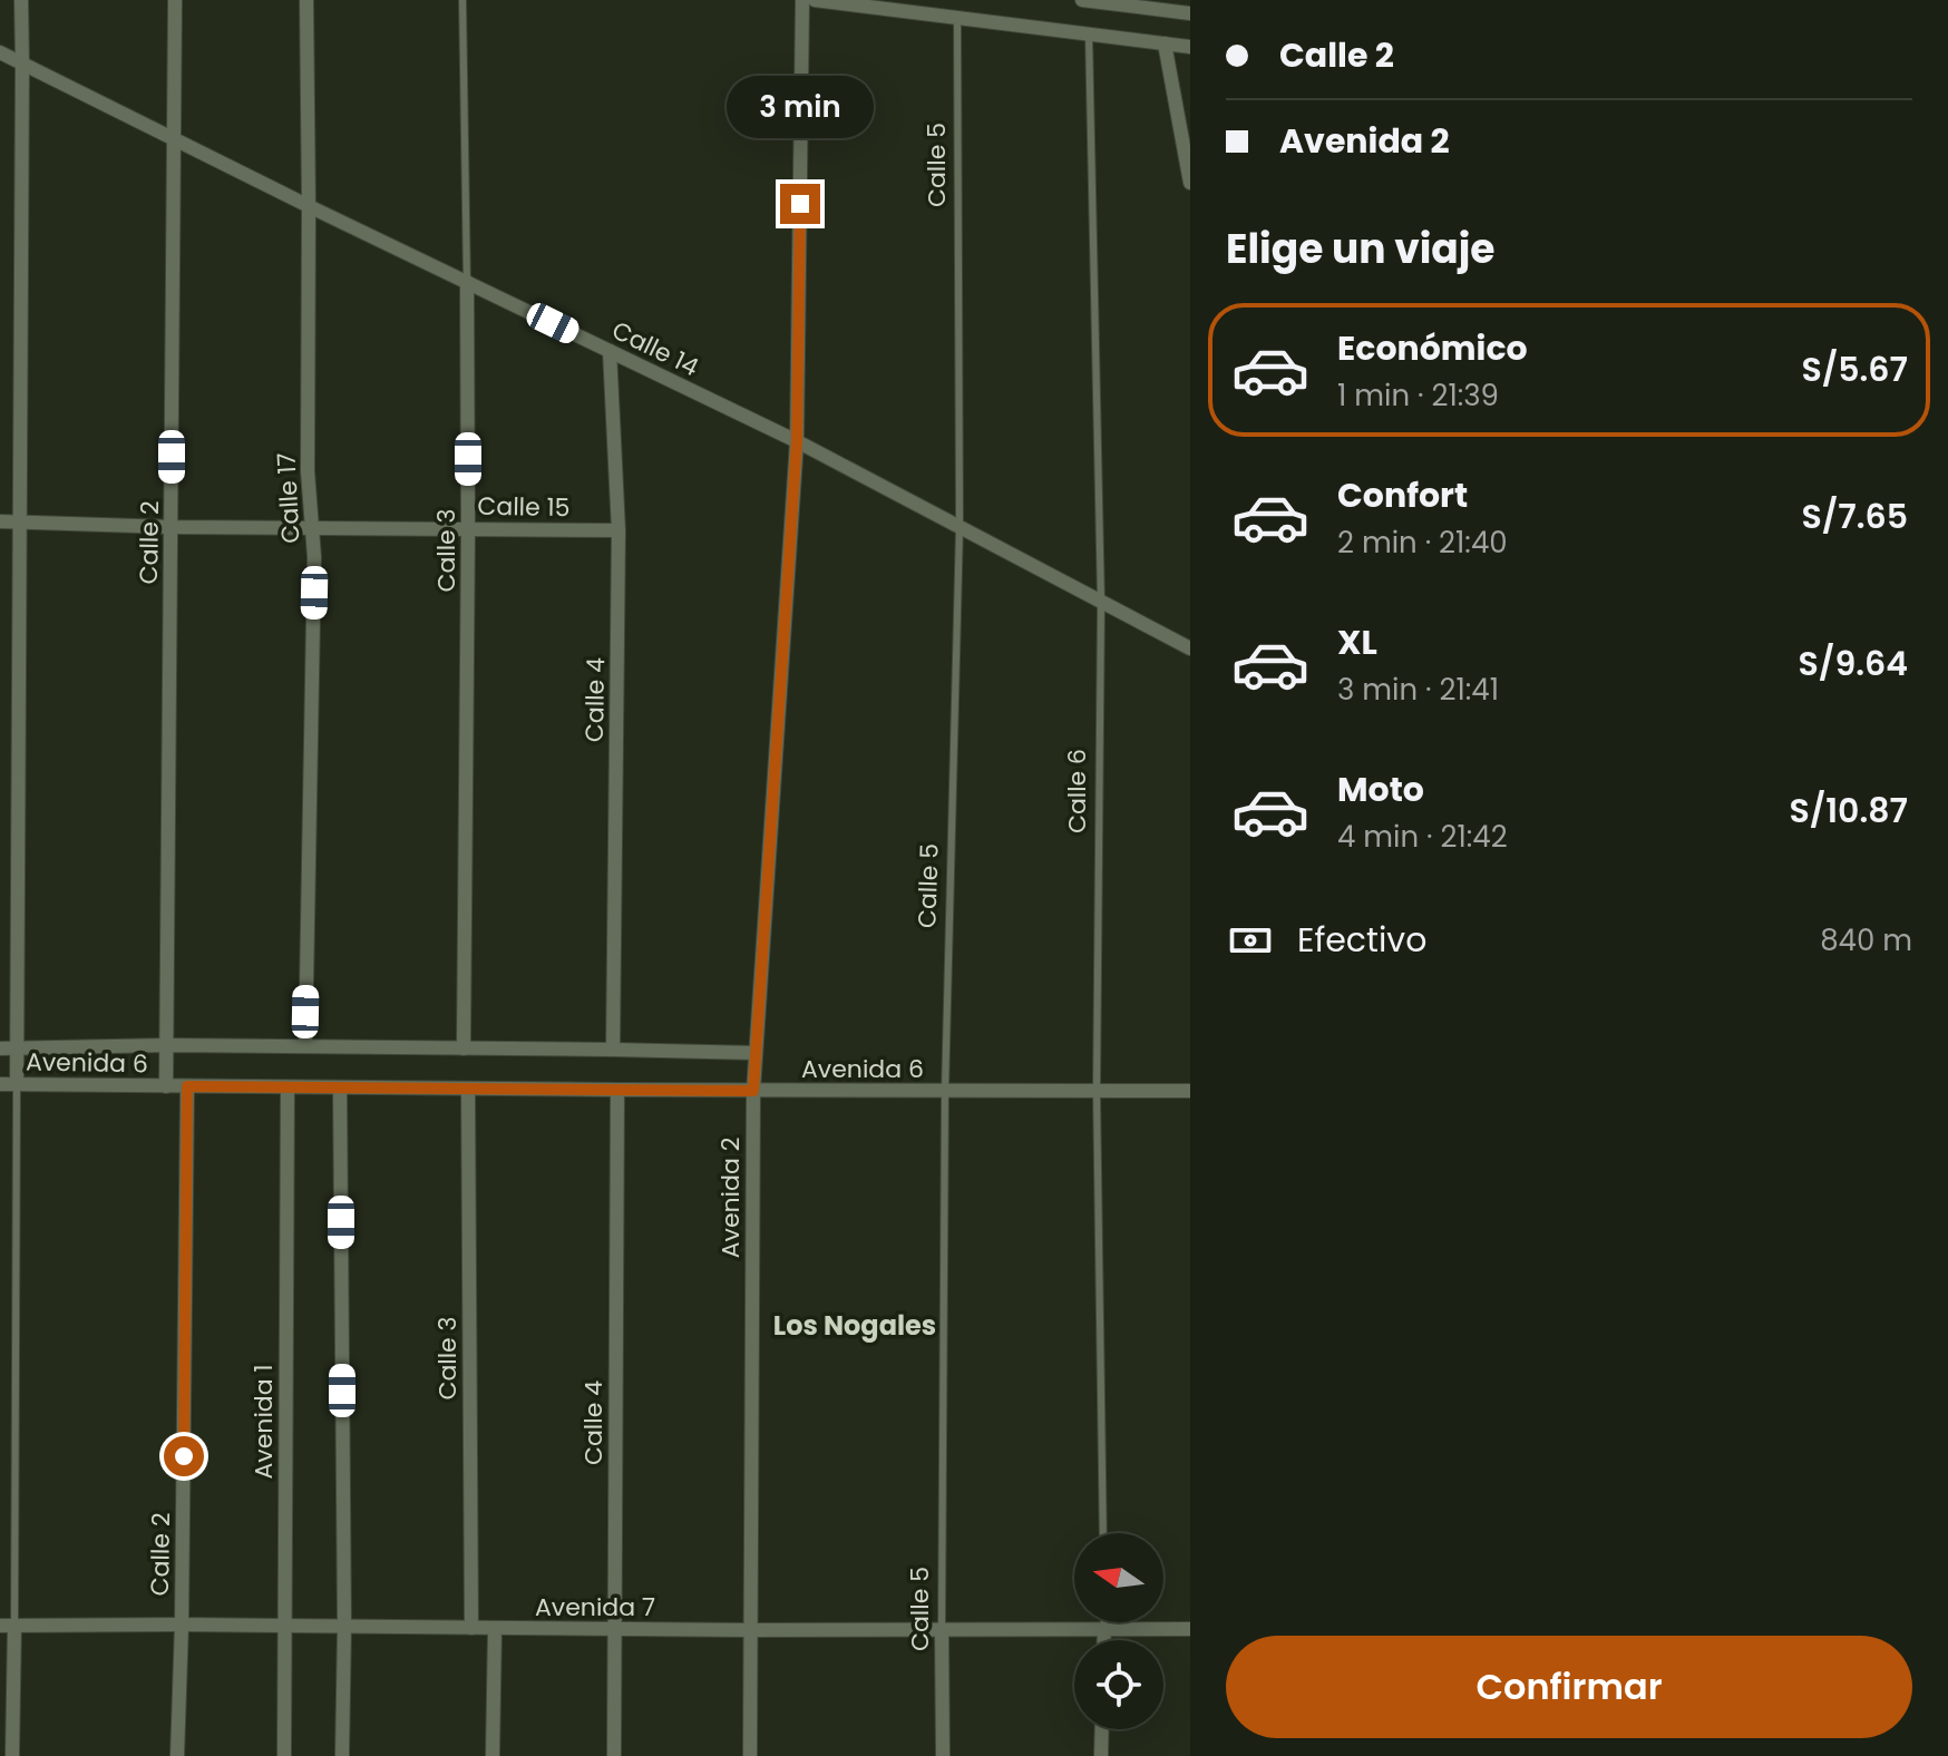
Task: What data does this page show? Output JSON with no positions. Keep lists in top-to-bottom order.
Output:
{
  "streets": {
    "street": [
      "Calle 5",
      "Calle 14",
      "Calle 17",
      "Calle 15",
      "Calle 2",
      "Calle 3",
      "Calle 4",
      "Avenida 6",
      "Avenida 2",
      "Avenida 1",
      "Avenida 7"
    ],
    "lane": ["Calle 6"]
  },
  "crossings": [
    ["Calle 5", "Calle 14"],
    ["Calle 5", "Avenida 6"],
    ["Calle 5", "Avenida 7"],
    ["Calle 14", "Calle 17"],
    ["Calle 14", "Calle 2"],
    ["Calle 14", "Calle 3"],
    ["Calle 14", "Calle 4"],
    ["Calle 14", "Calle 6"],
    ["Calle 14", "Avenida 2"],
    ["Calle 17", "Calle 15"],
    ["Calle 17", "Avenida 6"],
    ["Calle 15", "Calle 2"],
    ["Calle 15", "Calle 3"],
    ["Calle 15", "Calle 4"],
    ["Calle 2", "Avenida 6"],
    ["Calle 2", "Avenida 7"],
    ["Calle 3", "Avenida 6"],
    ["Calle 3", "Avenida 7"],
    ["Calle 4", "Avenida 6"],
    ["Calle 4", "Avenida 7"],
    ["Calle 6", "Avenida 6"],
    ["Avenida 6", "Avenida 2"],
    ["Avenida 6", "Avenida 1"],
    ["Avenida 2", "Avenida 7"],
    ["Avenida 1", "Avenida 7"]
  ],
  "districts": ["Los Nogales"],
  "north": "left",
  "page": {
    "banner": ["Calle 2", "Avenida 2"],
    "bubble": "3 min",
    "heading": "Elige un viaje",
    "list": [
      {
        "name": "Económico",
        "note": "1 min · 21:39",
        "value": "S/5.67"
      },
      {
        "name": "Confort",
        "note": "2 min · 21:40",
        "value": "S/7.65"
      },
      {
        "name": "XL",
        "note": "3 min · 21:41",
        "value": "S/9.64"
      },
      {
        "name": "Moto",
        "note": "4 min · 21:42",
        "value": "S/10.87"
      }
    ],
    "pay": ["Efectivo", "840 m"],
    "buttons": "Confirmar"
  }
}
